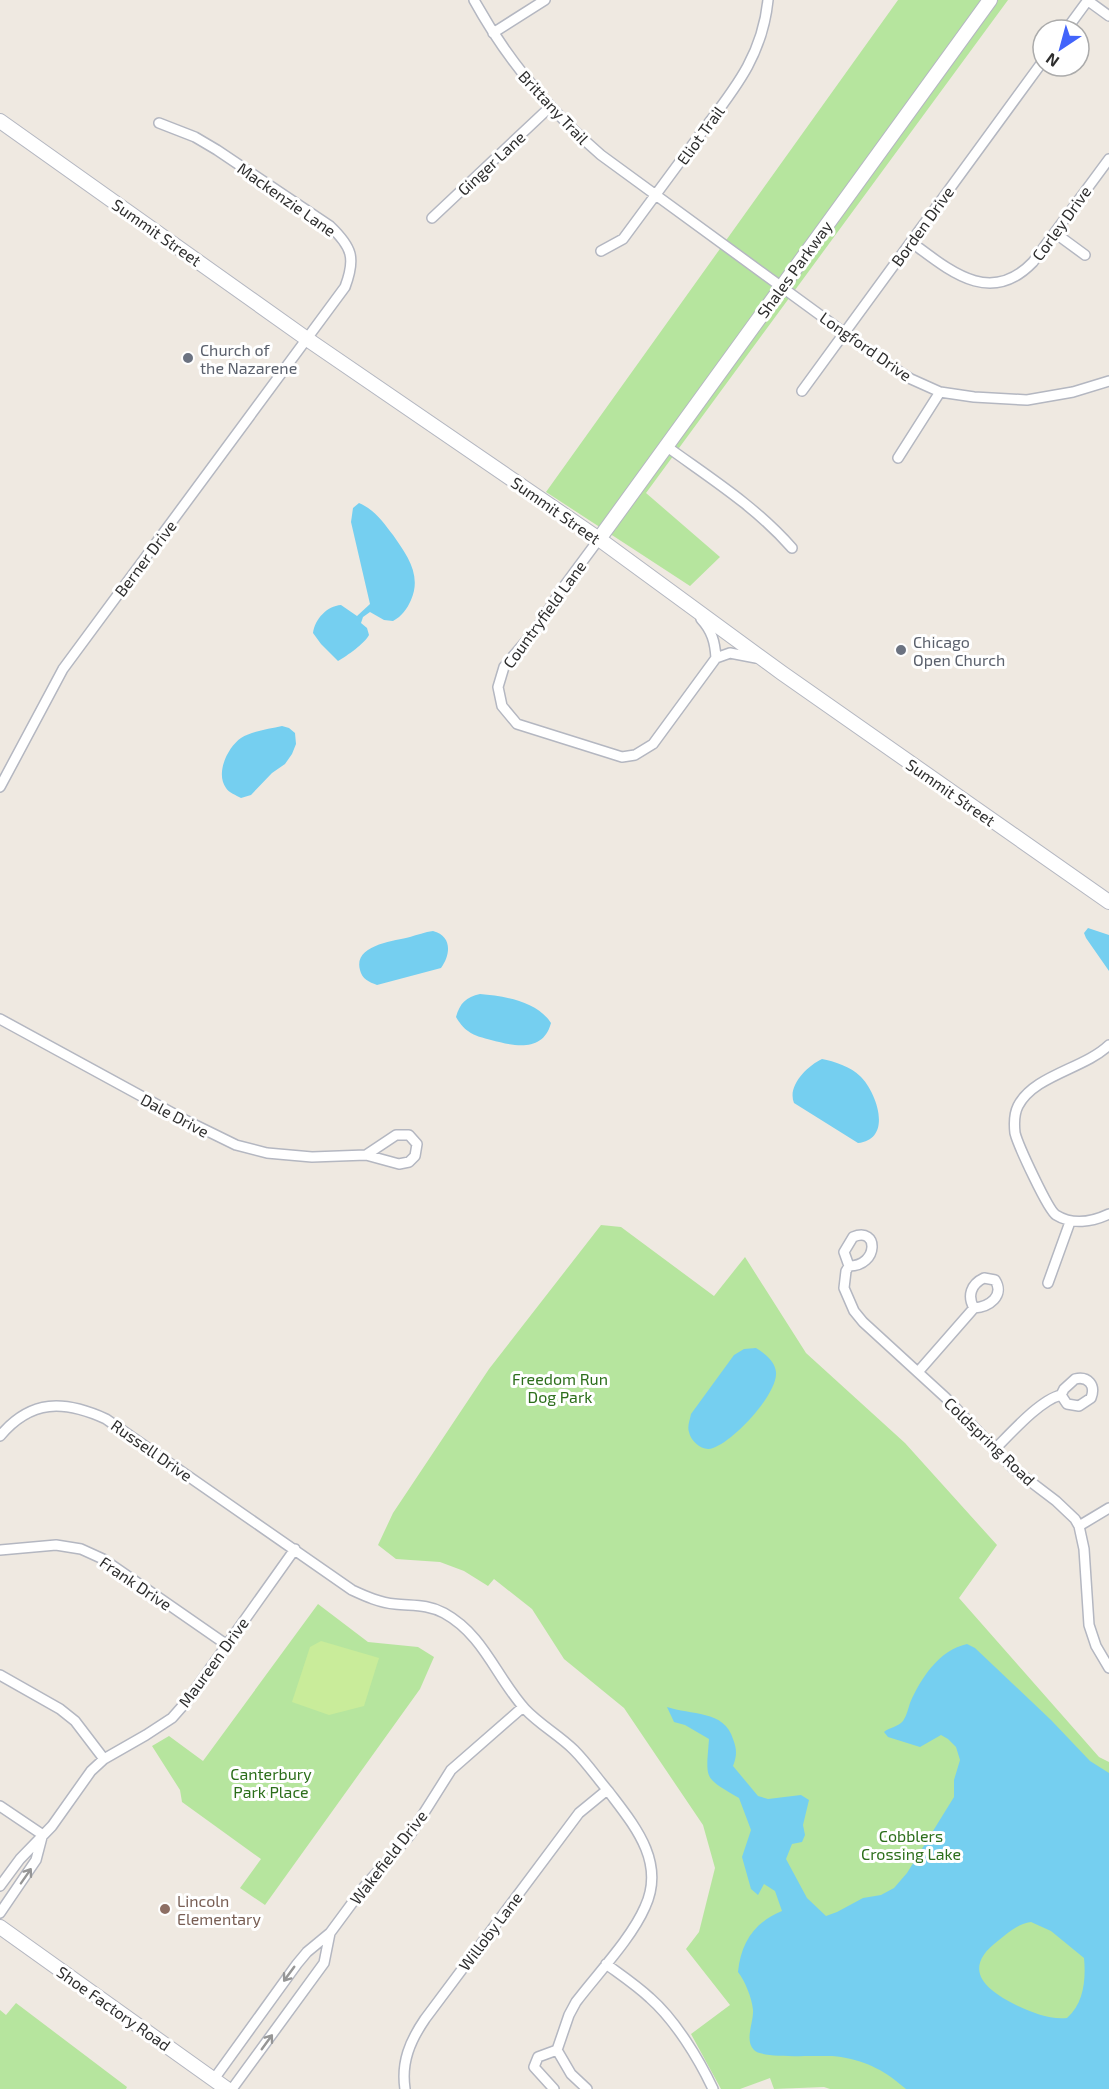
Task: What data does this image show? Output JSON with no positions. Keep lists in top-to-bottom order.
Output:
{
  "streets": {
    "main road": ["Summit Street", "Shales Parkway", "Shoe Factory Road"],
    "street": [
      "Brittany Trail",
      "Eliot Trail",
      "Ginger Lane",
      "Mackenzie Lane",
      "Corley Drive",
      "Borden Drive",
      "Longford Drive",
      "Berner Drive",
      "Countryfield Lane",
      "Dale Drive",
      "Coldspring Road",
      "Russell Drive",
      "Frank Drive",
      "Maureen Drive",
      "Wakefield Drive",
      "Willoby Lane"
    ]
  },
  "crossings": [
    ["Brittany Trail", "Eliot Trail"],
    ["Brittany Trail", "Ginger Lane"],
    ["Brittany Trail", "Longford Drive"],
    ["Eliot Trail", "Longford Drive"],
    ["Mackenzie Lane", "Summit Street"],
    ["Mackenzie Lane", "Berner Drive"],
    ["Corley Drive", "Borden Drive"],
    ["Borden Drive", "Longford Drive"],
    ["Summit Street", "Shales Parkway"],
    ["Summit Street", "Berner Drive"],
    ["Summit Street", "Countryfield Lane"],
    ["Shales Parkway", "Longford Drive"],
    ["Shales Parkway", "Countryfield Lane"],
    ["Russell Drive", "Maureen Drive"],
    ["Russell Drive", "Wakefield Drive"],
    ["Russell Drive", "Willoby Lane"],
    ["Frank Drive", "Maureen Drive"],
    ["Wakefield Drive", "Shoe Factory Road"]
  ],
  "parks": ["Freedom Run Dog Park", "Canterbury Park Place", "Cobblers Crossing Lake"],
  "places": ["Church of the Nazarene", "Chicago Open Church", "Lincoln Elementary"],
  "north": "bottom left"
}
